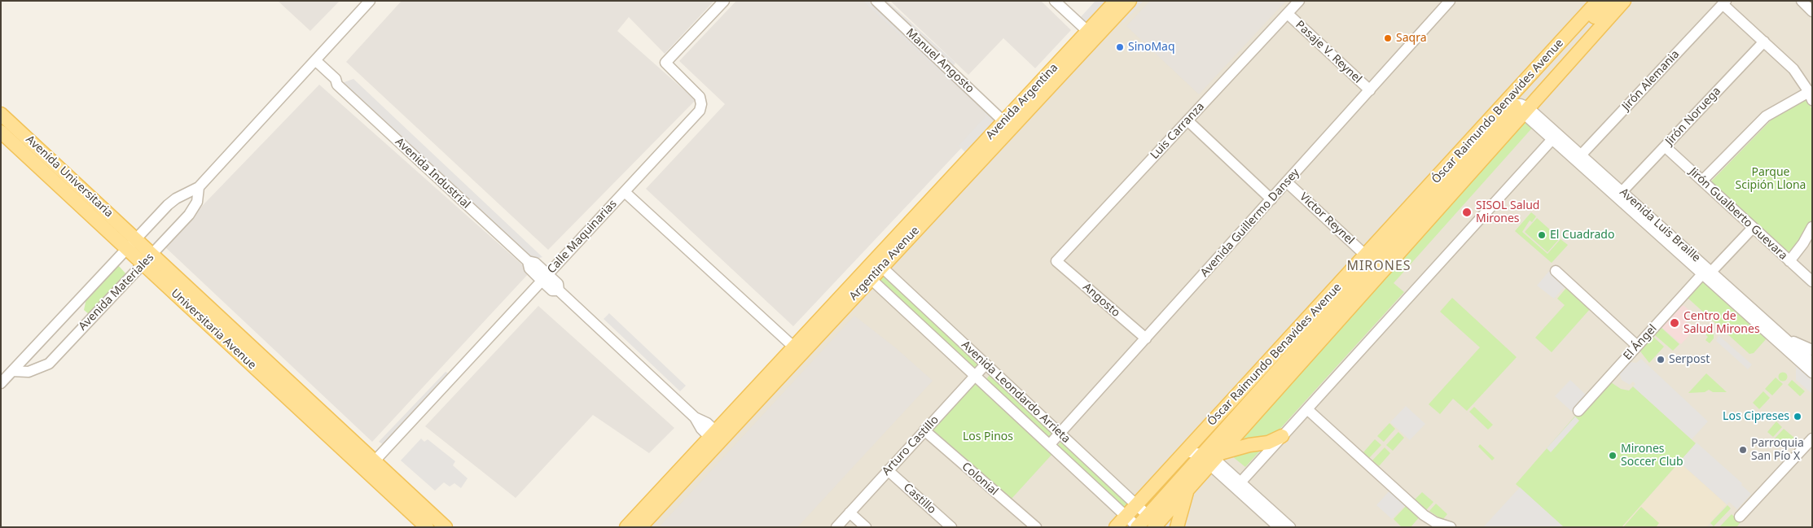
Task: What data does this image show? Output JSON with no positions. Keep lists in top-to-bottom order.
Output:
{
  "streets": {
    "main road": [
      "Avenida Argentina",
      "Óscar Raimundo Benavides Avenue",
      "Avenida Universitaria",
      "Argentina Avenue",
      "Universitaria Avenue"
    ],
    "street": [
      "Pasaje V. Reynel",
      "Manuel Angosto",
      "Jirón Alemania",
      "Jirón Noruega",
      "Luis Carranza",
      "Avenida Industrial",
      "Jirón Gualberto Guevara",
      "Victor Reynel",
      "Avenida Guillermo Dansey",
      "Avenida Luis Braille",
      "Calle Maquinarias",
      "Avenida Materiales",
      "Angosto",
      "El Ángel",
      "Avenida Leondardo Arrieta",
      "Arturo Castillo",
      "Colonial",
      "Castillo"
    ]
  },
  "crossings": [
    ["Pasaje V. Reynel", "Luis Carranza"],
    ["Pasaje V. Reynel", "Avenida Guillermo Dansey"],
    ["Manuel Angosto", "Avenida Argentina"],
    ["Manuel Angosto", "Argentina Avenue"],
    ["Jirón Alemania", "Avenida Luis Braille"],
    ["Avenida Argentina", "Argentina Avenue"],
    ["Óscar Raimundo Benavides Avenue", "Victor Reynel"],
    ["Óscar Raimundo Benavides Avenue", "Avenida Luis Braille"],
    ["Óscar Raimundo Benavides Avenue", "Avenida Leondardo Arrieta"],
    ["Jirón Noruega", "Jirón Gualberto Guevara"],
    ["Jirón Noruega", "Avenida Luis Braille"],
    ["Luis Carranza", "Angosto"],
    ["Avenida Industrial", "Calle Maquinarias"],
    ["Avenida Industrial", "Argentina Avenue"],
    ["Avenida Industrial", "Avenida Materiales"],
    ["Avenida Universitaria", "Avenida Materiales"],
    ["Avenida Universitaria", "Universitaria Avenue"],
    ["Jirón Gualberto Guevara", "El Ángel"],
    ["Victor Reynel", "Avenida Guillermo Dansey"],
    ["Avenida Guillermo Dansey", "Angosto"],
    ["Avenida Guillermo Dansey", "Avenida Leondardo Arrieta"],
    ["Avenida Luis Braille", "El Ángel"],
    ["Calle Maquinarias", "Universitaria Avenue"],
    ["Argentina Avenue", "Avenida Leondardo Arrieta"],
    ["Avenida Materiales", "Universitaria Avenue"],
    ["Avenida Leondardo Arrieta", "Arturo Castillo"],
    ["Arturo Castillo", "Colonial"],
    ["Arturo Castillo", "Castillo"]
  ],
  "districts": ["MIRONES"],
  "parks": ["Parque Scipión Llona", "Los Pinos"],
  "places": [
    "Saqra",
    "SinoMaq",
    "SISOL Salud Mirones",
    "El Cuadrado",
    "Centro de Salud Mirones",
    "Serpost",
    "Los Cipreses",
    "Parroquia San Pío X",
    "Mirones Soccer Club"
  ]
}
